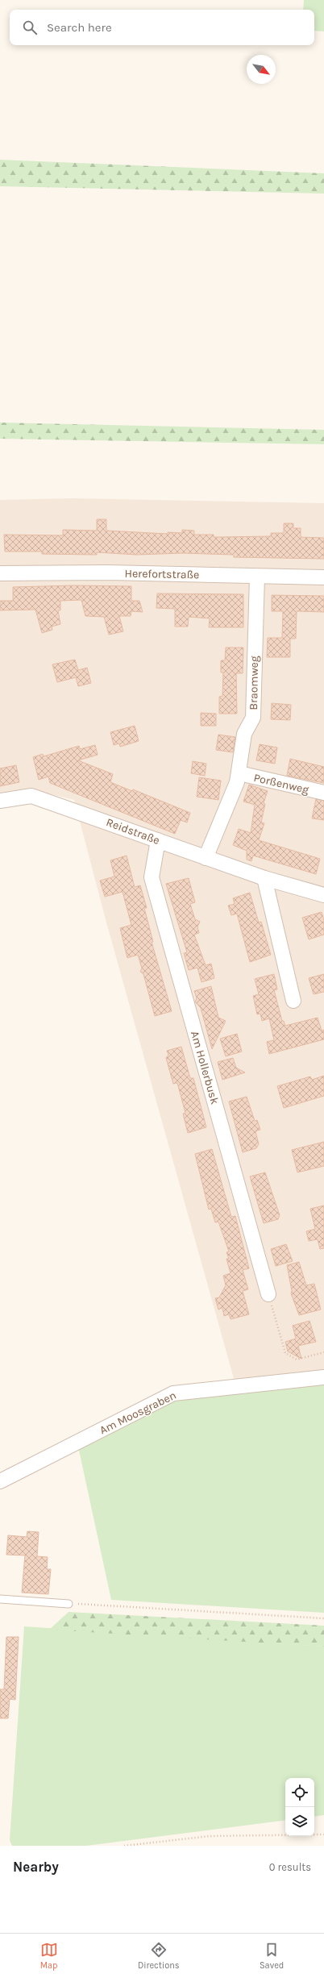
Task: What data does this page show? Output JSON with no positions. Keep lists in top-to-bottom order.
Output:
{
  "streets": {
    "street": [
      "Herefortstraße",
      "Braomweg",
      "Porßenweg",
      "Reidstraße",
      "Am Hollerbusk",
      "Am Moosgraben"
    ]
  },
  "crossings": [
    ["Herefortstraße", "Braomweg"],
    ["Braomweg", "Porßenweg"],
    ["Braomweg", "Reidstraße"],
    ["Reidstraße", "Am Hollerbusk"]
  ],
  "north": "bottom right",
  "page": {
    "search": "Search here",
    "heading": ["Nearby", "0 results"],
    "nav": ["Map", "Directions", "Saved"]
  }
}
